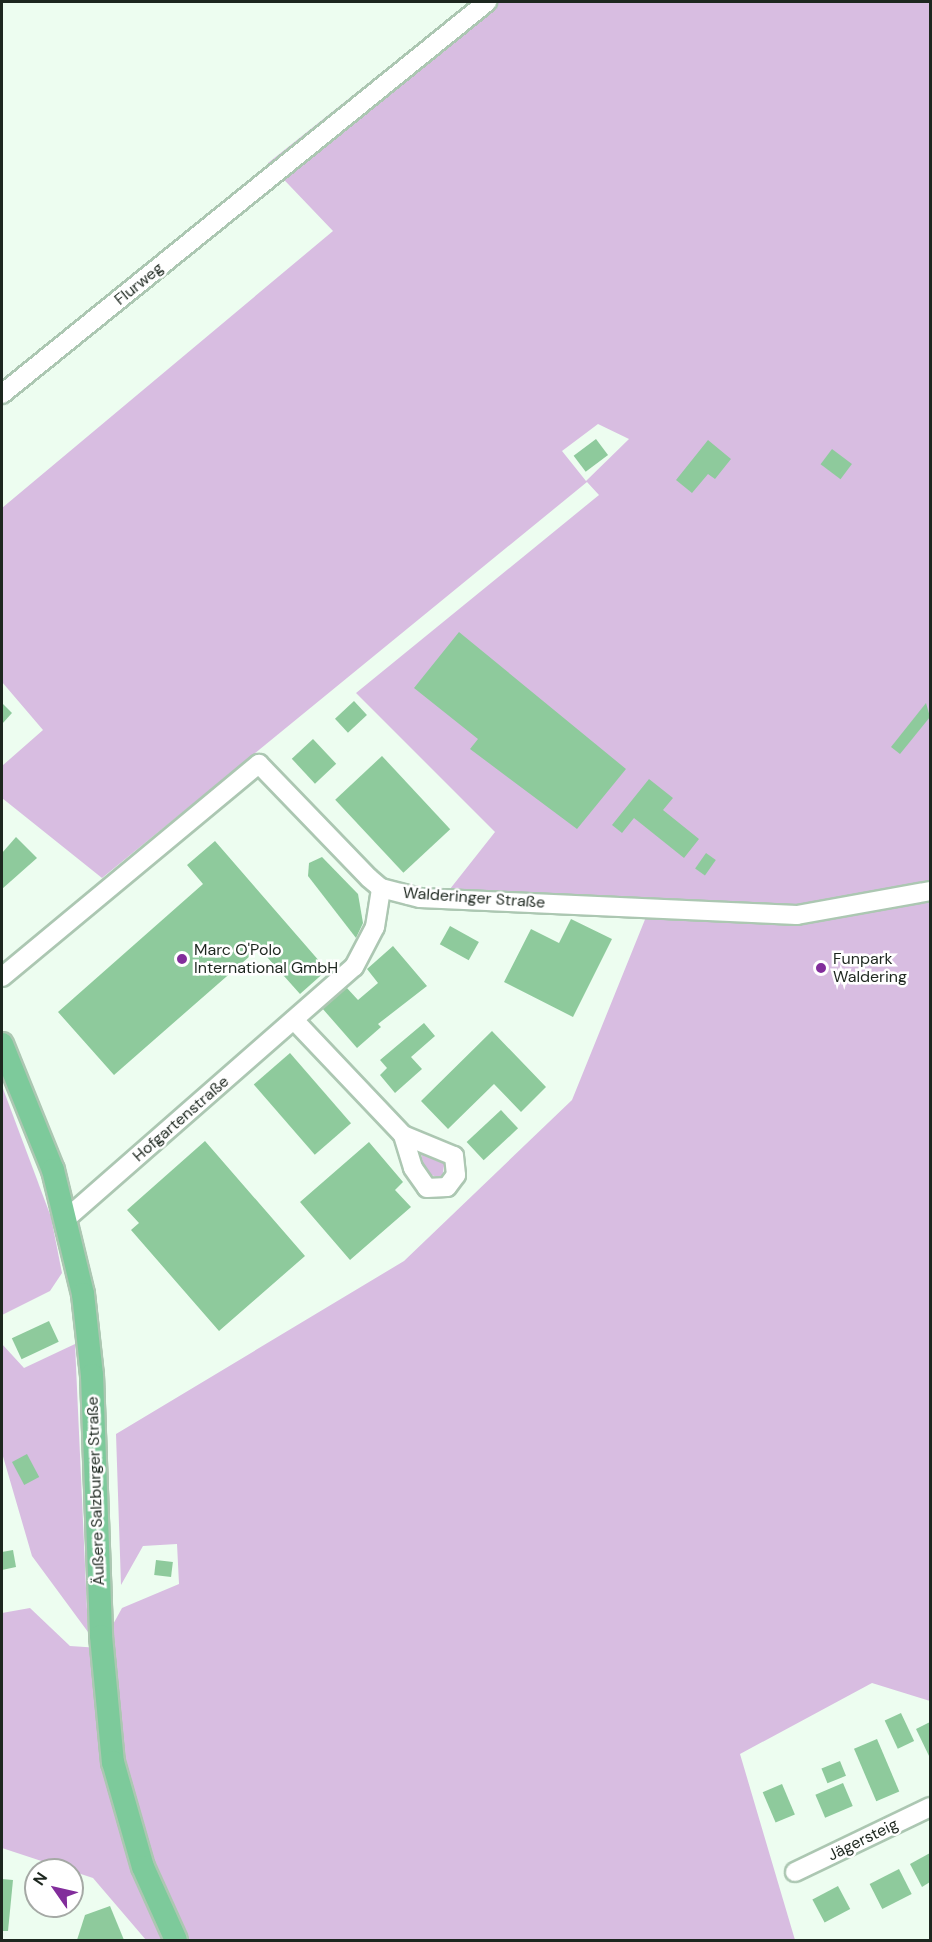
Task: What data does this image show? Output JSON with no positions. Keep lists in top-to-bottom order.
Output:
{
  "streets": {
    "main road": ["Äußere Salzburger Straße"],
    "street": [
      "Flurweg",
      "Walderinger Straße",
      "Hofgartenstraße",
      "Jägersteig"
    ]
  },
  "crossings": [
    ["Walderinger Straße", "Hofgartenstraße"],
    ["Hofgartenstraße", "Äußere Salzburger Straße"]
  ],
  "places": ["Marc O'Polo International GmbH", "Funpark Waldering"],
  "north": "top left"
}
